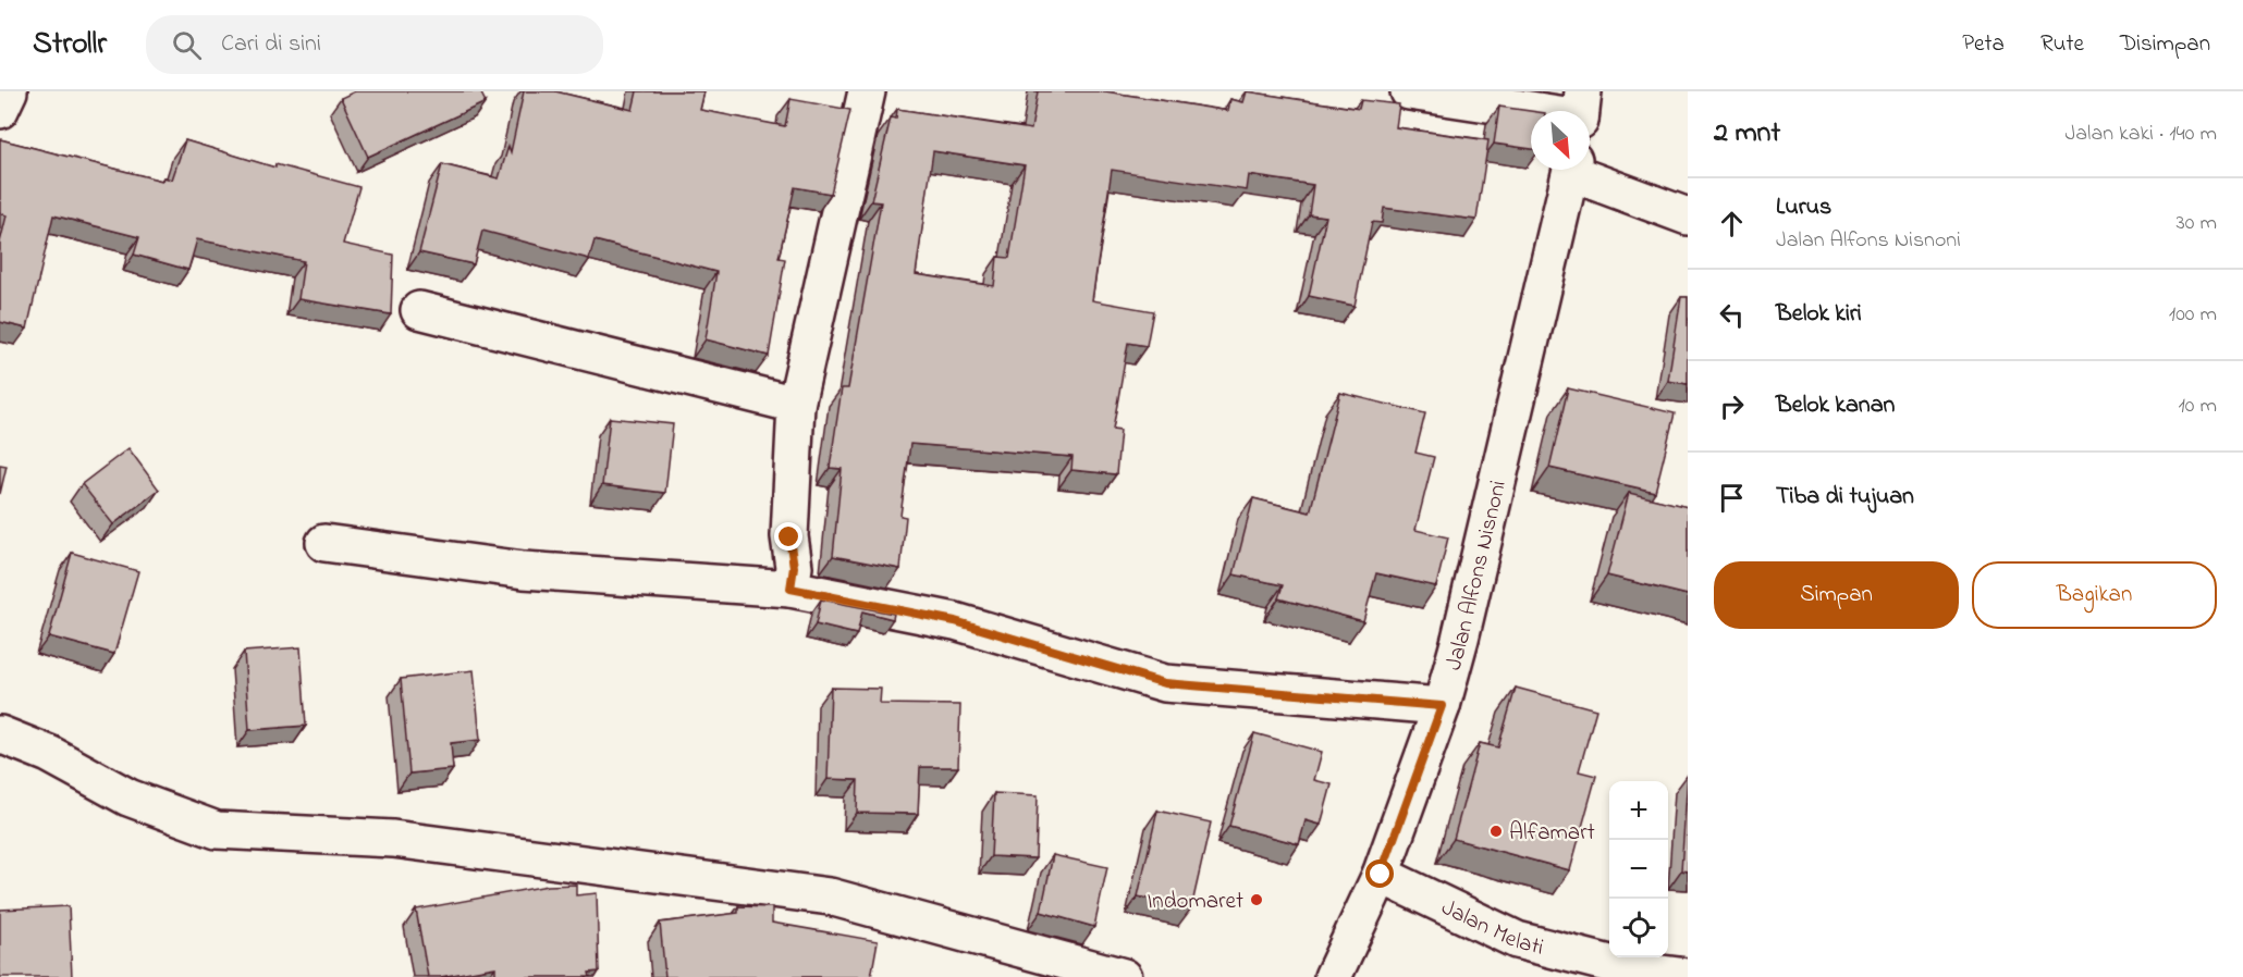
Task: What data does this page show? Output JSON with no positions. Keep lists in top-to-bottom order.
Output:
{
  "streets": {
    "street": ["Jalan Alfons Nisnoni", "Jalan Melati"]
  },
  "crossings": [
    ["Jalan Alfons Nisnoni", "Jalan Melati"]
  ],
  "places": ["Alfamart", "Indomaret"],
  "north": "bottom right",
  "page": {
    "header": "Strollr",
    "search": "Cari di sini",
    "nav": ["Peta", "Rute", "Disimpan"],
    "heading": ["2 mnt", "Jalan kaki · 140 m"],
    "list": [
      ["Lurus", "Jalan Alfons Nisnoni", "30 m"],
      ["Belok kiri", "100 m"],
      ["Belok kanan", "10 m"],
      "Tiba di tujuan"
    ],
    "buttons": ["Simpan", "Bagikan"],
    "map_buttons": ["+", "−"]
  }
}
